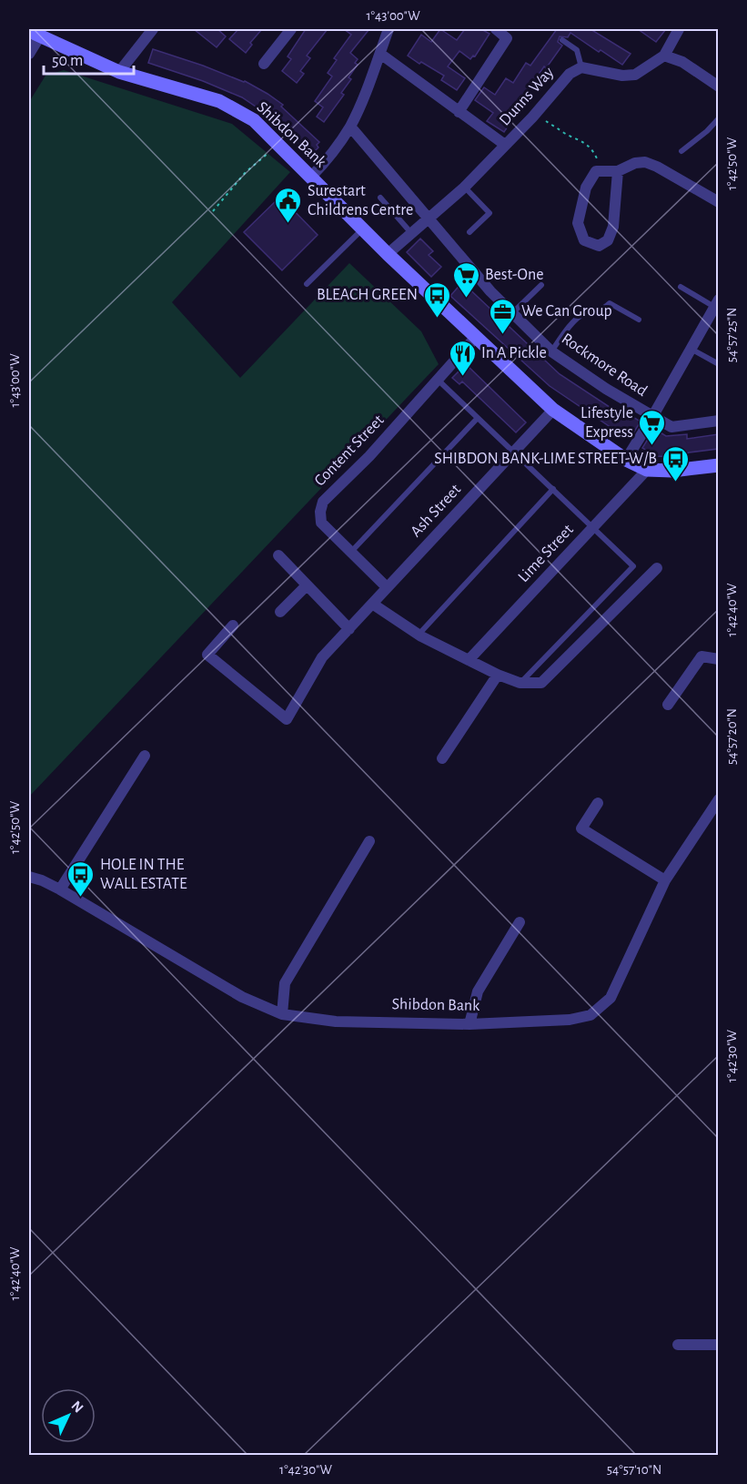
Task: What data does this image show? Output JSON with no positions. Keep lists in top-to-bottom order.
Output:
{
  "streets": {
    "street": [
      "Dunns Way",
      "Shibdon Bank",
      "Rockmore Road",
      "Content Street",
      "Ash Street",
      "Lime Street"
    ]
  },
  "crossings": [
    ["Dunns Way", "Shibdon Bank"],
    ["Dunns Way", "Rockmore Road"],
    ["Shibdon Bank", "Content Street"],
    ["Shibdon Bank", "Ash Street"],
    ["Shibdon Bank", "Lime Street"],
    ["Content Street", "Ash Street"]
  ],
  "places": {
    "public building": ["Surestart Childrens Centre"],
    "supermarket": ["Best-One", "Lifestyle Express"],
    "bus stop": ["BLEACH GREEN", "SHIBDON BANK-LIME STREET-W/B", "HOLE IN THE WALL ESTATE"],
    "office": ["We Can Group"],
    "restaurant": ["In A Pickle"]
  },
  "scale_bar": "50 m",
  "north": "top right",
  "coordinates": [
    "1°43'00\"W",
    "1°42'50\"W",
    "54°57'25\"N",
    "1°42'40\"W",
    "54°57'20\"N",
    "1°42'30\"W",
    "54°57'10\"N"
  ]
}
